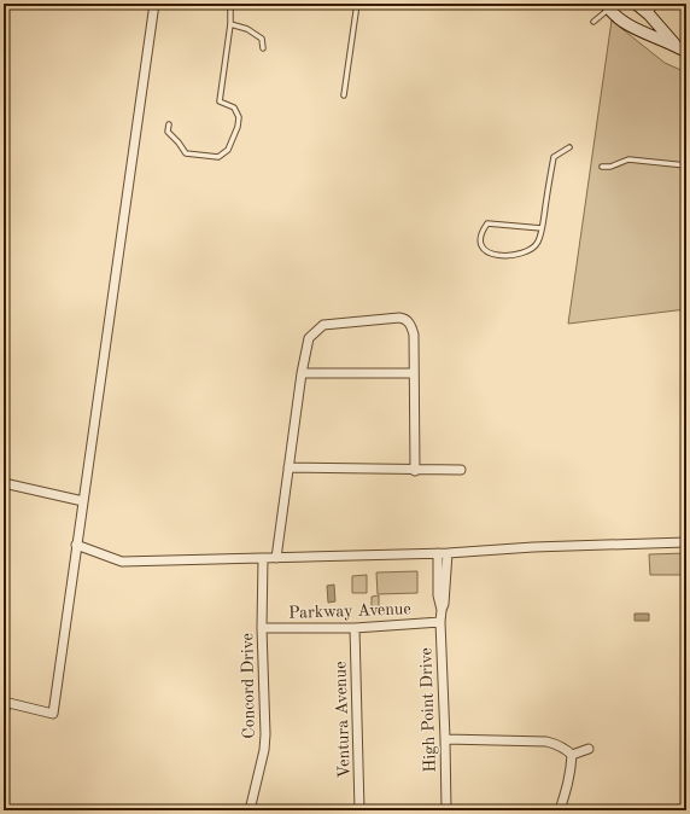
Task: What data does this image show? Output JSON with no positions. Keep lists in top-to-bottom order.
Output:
{
  "streets": {
    "street": [
      "Parkway Avenue",
      "Concord Drive",
      "High Point Drive",
      "Ventura Avenue"
    ]
  },
  "crossings": [
    ["Parkway Avenue", "Concord Drive"],
    ["Parkway Avenue", "High Point Drive"],
    ["Parkway Avenue", "Ventura Avenue"]
  ]
}
